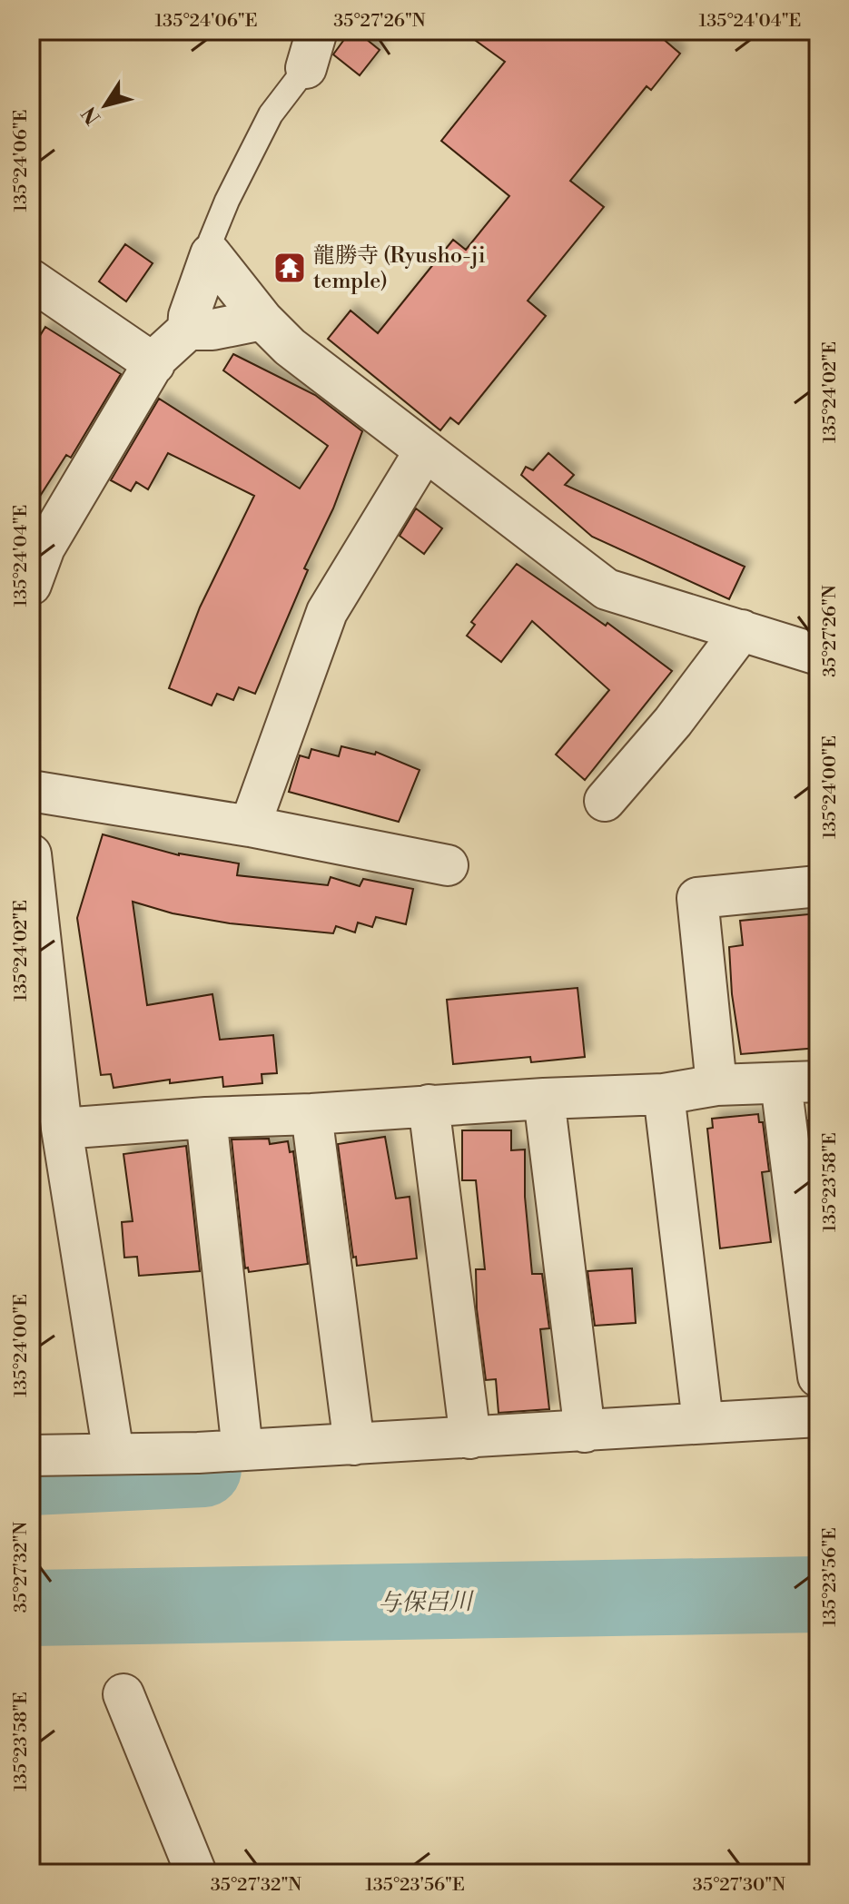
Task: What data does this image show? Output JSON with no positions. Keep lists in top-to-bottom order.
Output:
{
  "water": ["与保呂川"],
  "places": {
    "temple": ["龍勝寺 (Ryusho-ji temple)"]
  },
  "north": "bottom left",
  "coordinates": [
    "135°24'06\"E",
    "35°27'26\"N",
    "135°24'04\"E",
    "135°24'02\"E",
    "135°24'00\"E",
    "135°23'58\"E",
    "35°27'32\"N",
    "135°23'56\"E",
    "35°27'30\"N"
  ]
}
